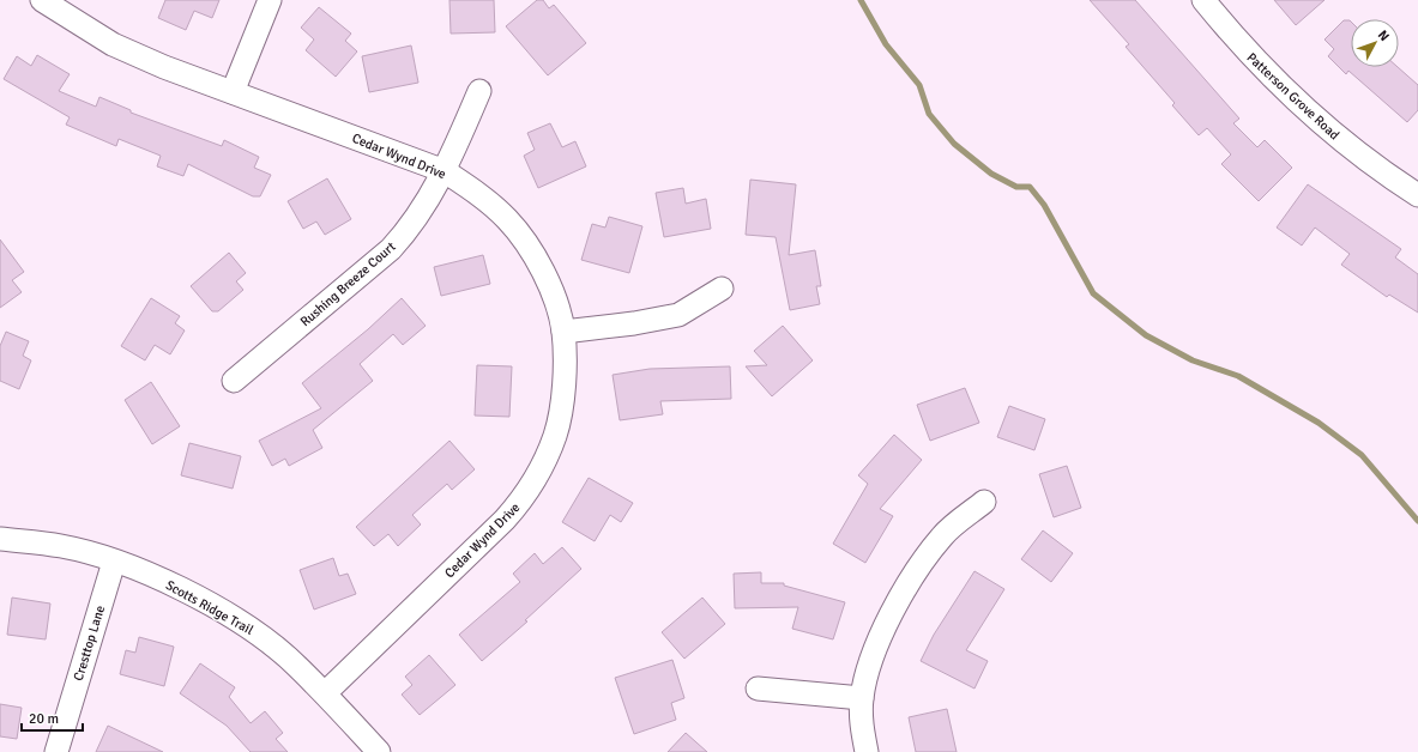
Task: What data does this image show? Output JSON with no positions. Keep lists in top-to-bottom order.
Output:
{
  "streets": {
    "street": [
      "Patterson Grove Road",
      "Cedar Wynd Drive",
      "Rushing Breeze Court",
      "Scotts Ridge Trail",
      "Cresttop Lane"
    ]
  },
  "crossings": [
    ["Cedar Wynd Drive", "Rushing Breeze Court"],
    ["Cedar Wynd Drive", "Scotts Ridge Trail"],
    ["Scotts Ridge Trail", "Cresttop Lane"]
  ],
  "scale_bar": "20 m",
  "north": "top right"
}
